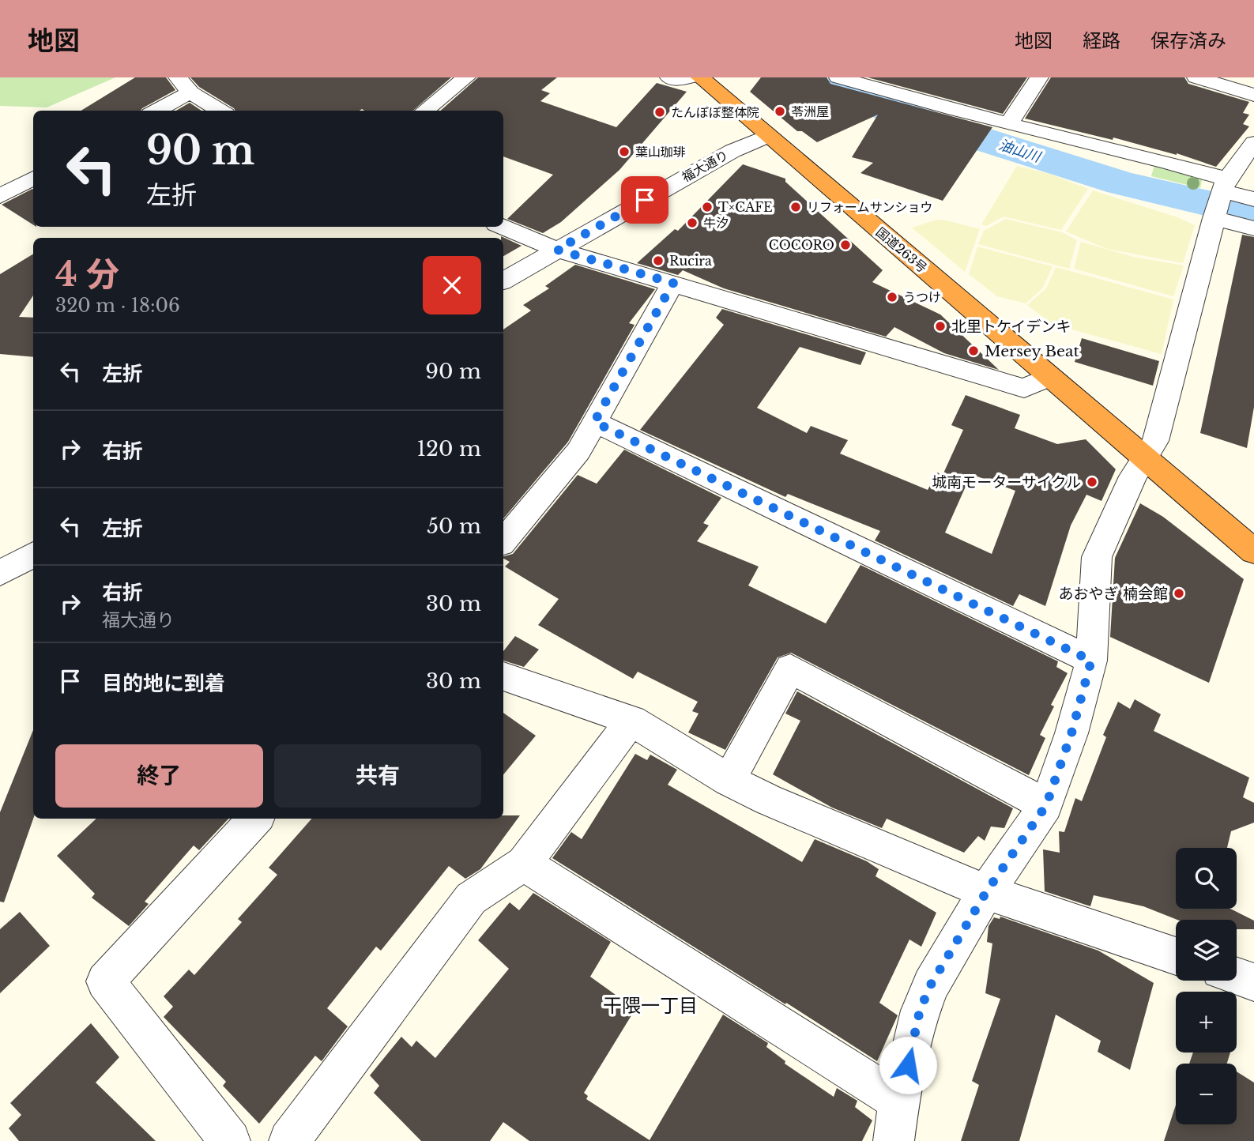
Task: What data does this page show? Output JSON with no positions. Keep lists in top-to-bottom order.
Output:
{
  "streets": {
    "highway": ["国道263号"],
    "street": ["福大通り"]
  },
  "crossings": [
    ["福大通り", "国道263号"]
  ],
  "districts": ["干隈一丁目"],
  "water": ["油山川"],
  "places": [
    "苓洲屋",
    "たんぽぽ整体院",
    "葉山珈琲",
    "T×CAFE",
    "リフォームサンショウ",
    "牛汐",
    "COCORO",
    "Rucira",
    "うつけ",
    "北里トケイデンキ",
    "Mersey Beat",
    "城南モーターサイクル",
    "あおやぎ 楠会館"
  ],
  "page": {
    "header": "地図",
    "nav": ["地図", "経路", "保存済み"],
    "turn": ["90 m", "左折"],
    "heading": ["4 分", "320 m · 18:06"],
    "list": [
      {
        "name": "左折",
        "value": "90 m"
      },
      {
        "name": "右折",
        "value": "120 m"
      },
      {
        "name": "左折",
        "value": "50 m"
      },
      {
        "name": "右折",
        "note": "福大通り",
        "value": "30 m"
      },
      {
        "name": "目的地に到着",
        "value": "30 m"
      }
    ],
    "buttons": ["終了", "共有"],
    "map_buttons": ["+", "−"]
  }
}
